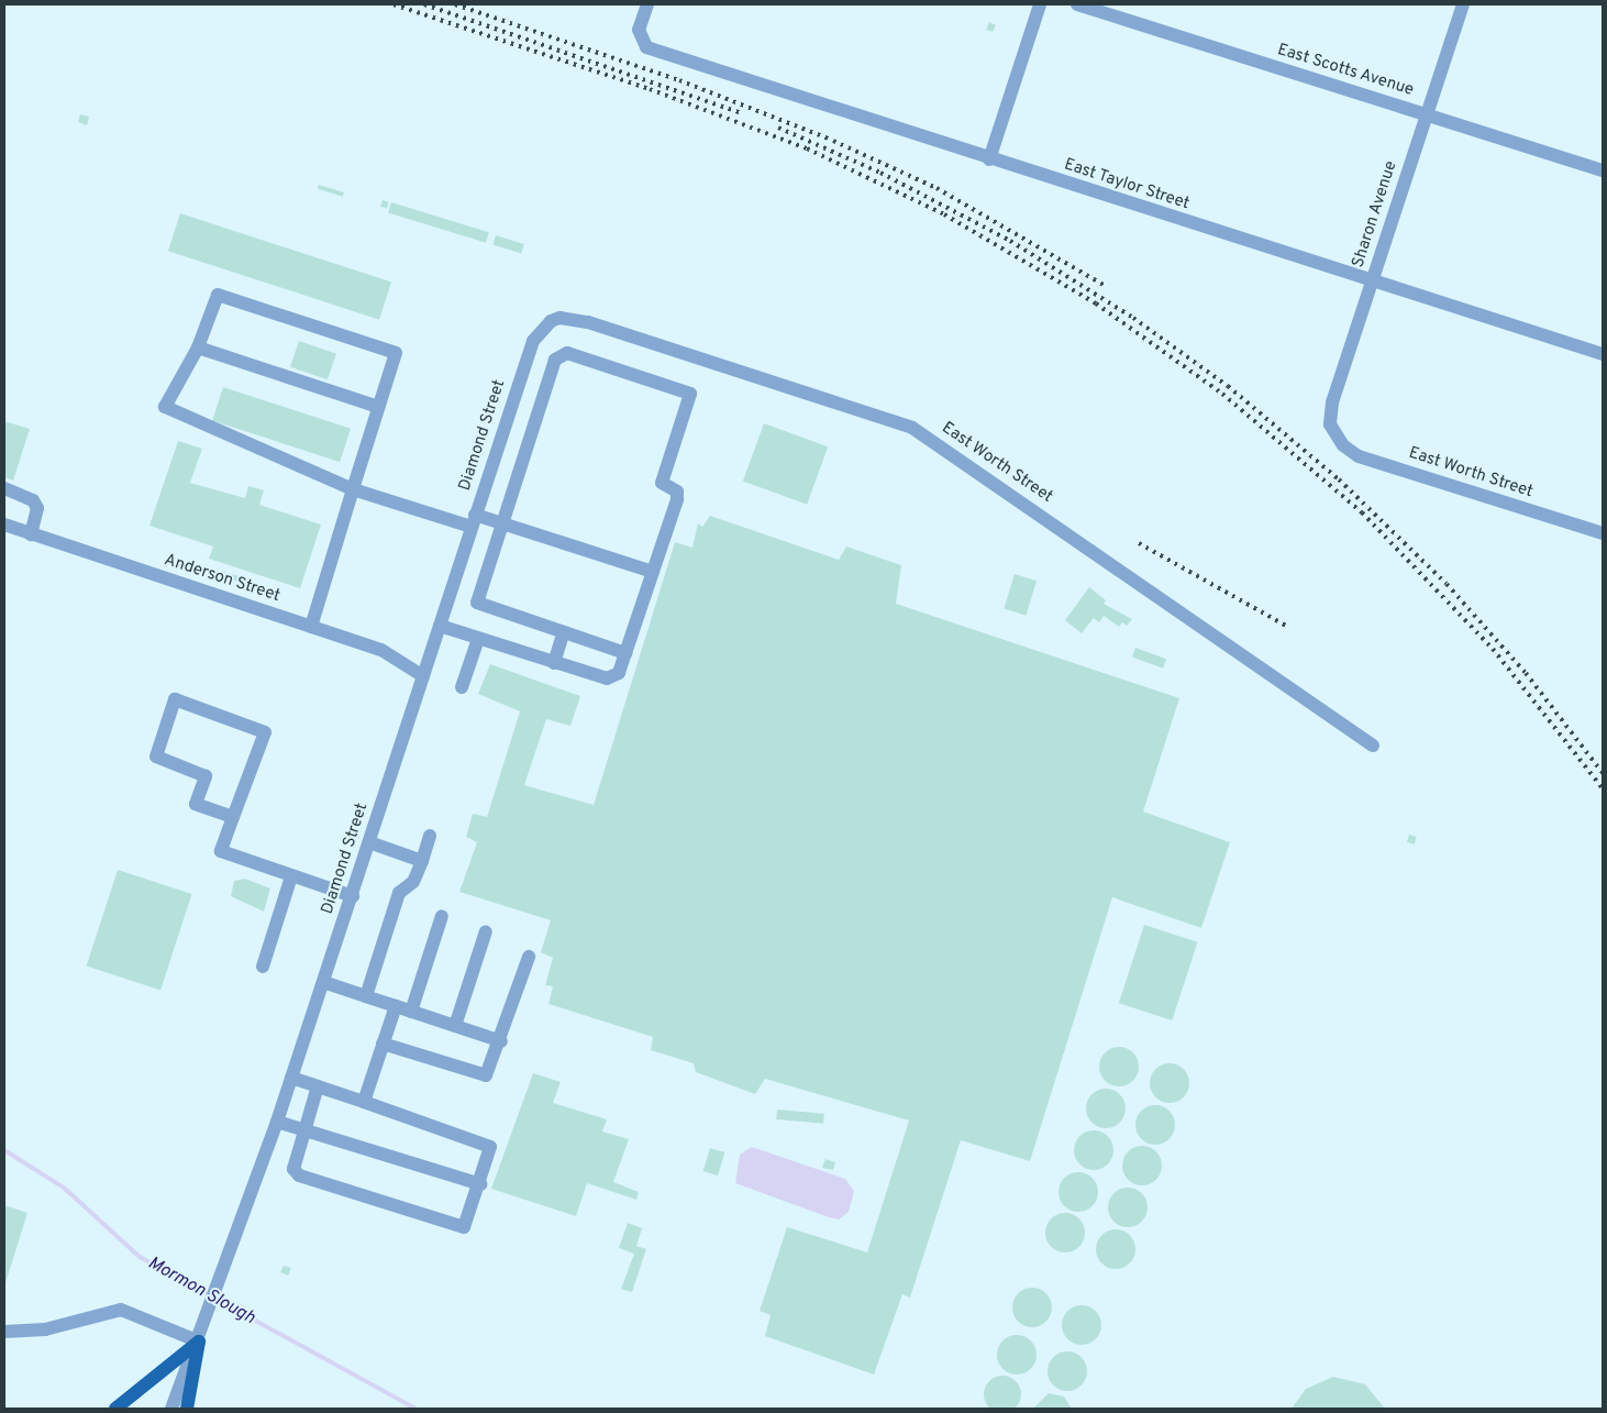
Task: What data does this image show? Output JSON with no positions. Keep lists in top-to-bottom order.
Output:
{
  "streets": {
    "street": [
      "East Scotts Avenue",
      "East Taylor Street",
      "Sharon Avenue",
      "Diamond Street",
      "East Worth Street",
      "Anderson Street"
    ]
  },
  "crossings": [
    ["East Scotts Avenue", "Sharon Avenue"],
    ["East Taylor Street", "Sharon Avenue"],
    ["Sharon Avenue", "East Worth Street"],
    ["Diamond Street", "East Worth Street"],
    ["Diamond Street", "Anderson Street"]
  ],
  "water": ["Mormon Slough"]
}
